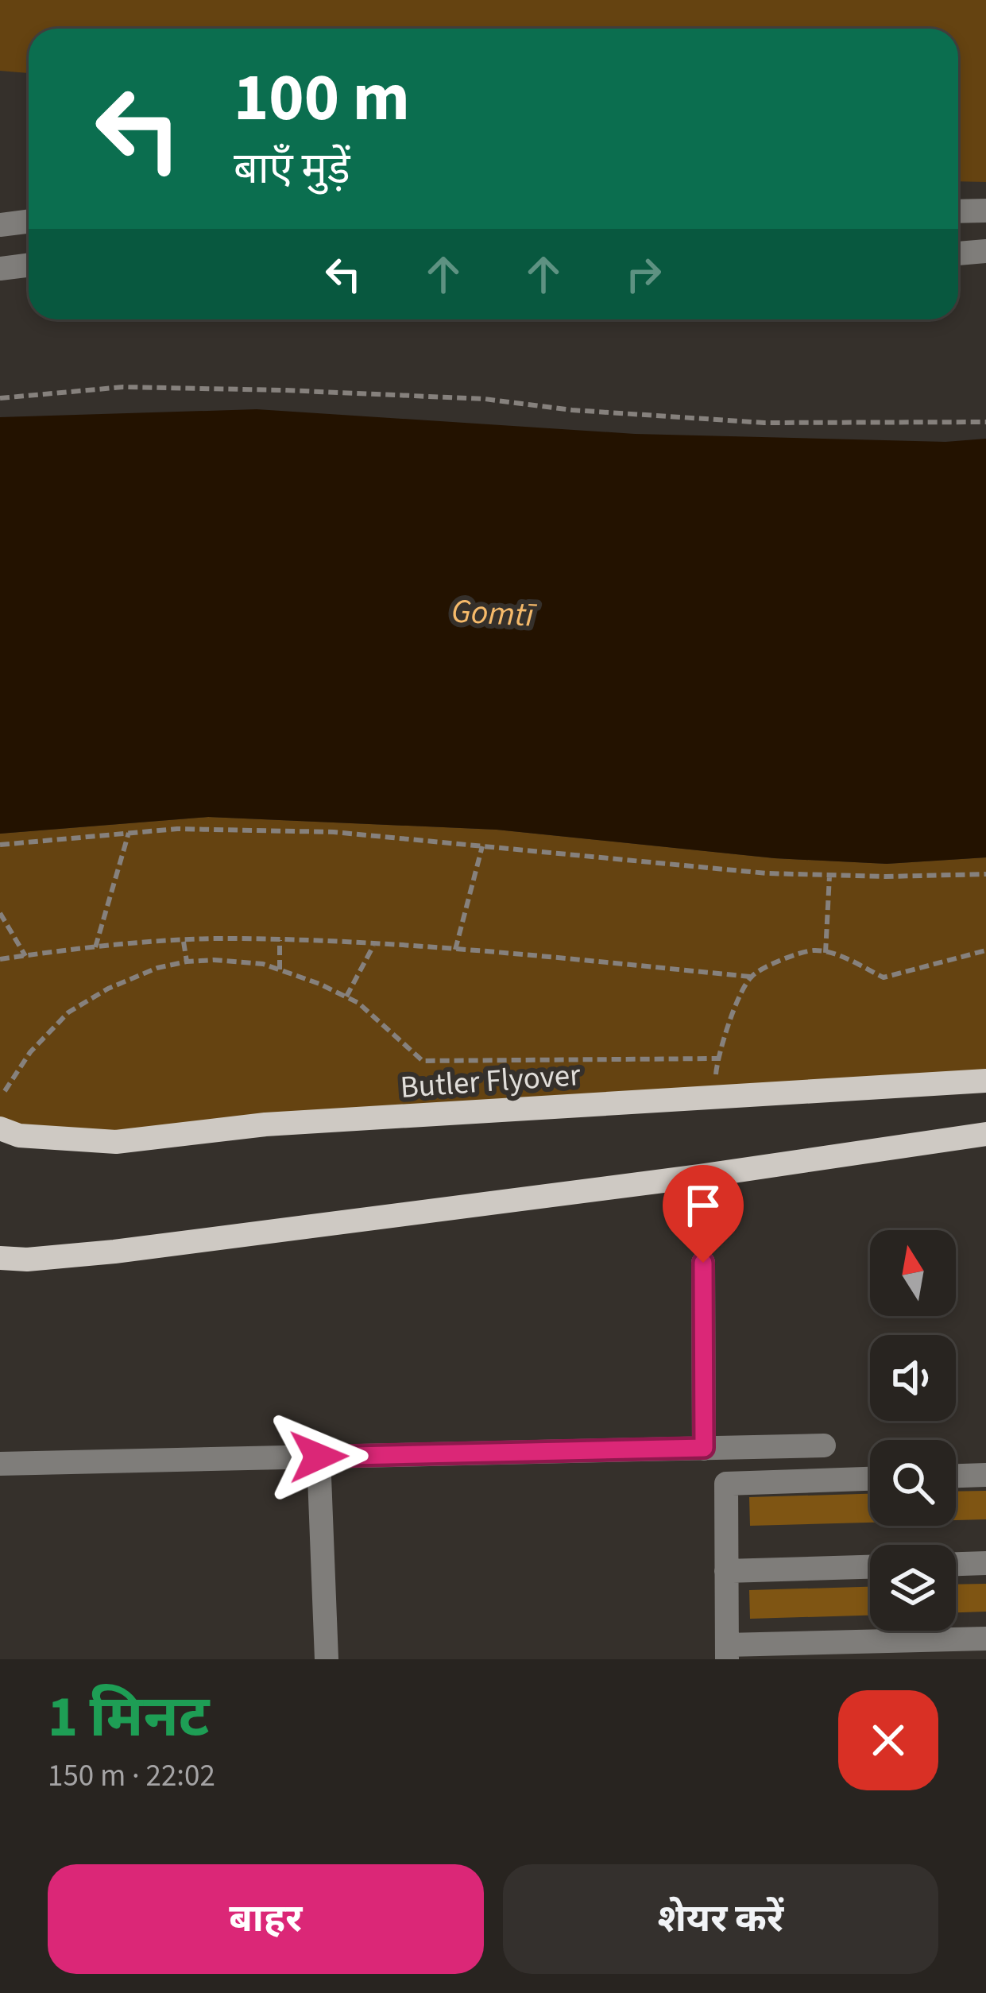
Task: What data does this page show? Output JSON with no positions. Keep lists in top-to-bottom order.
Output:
{
  "streets": {
    "main road": ["Butler Flyover"]
  },
  "water": ["Gomtī"],
  "north": "top",
  "page": {
    "turn": ["100 m", "बाएँ मुड़ें"],
    "heading": ["1 मिनट", "150 m · 22:02"],
    "buttons": ["बाहर", "शेयर करें"]
  }
}
